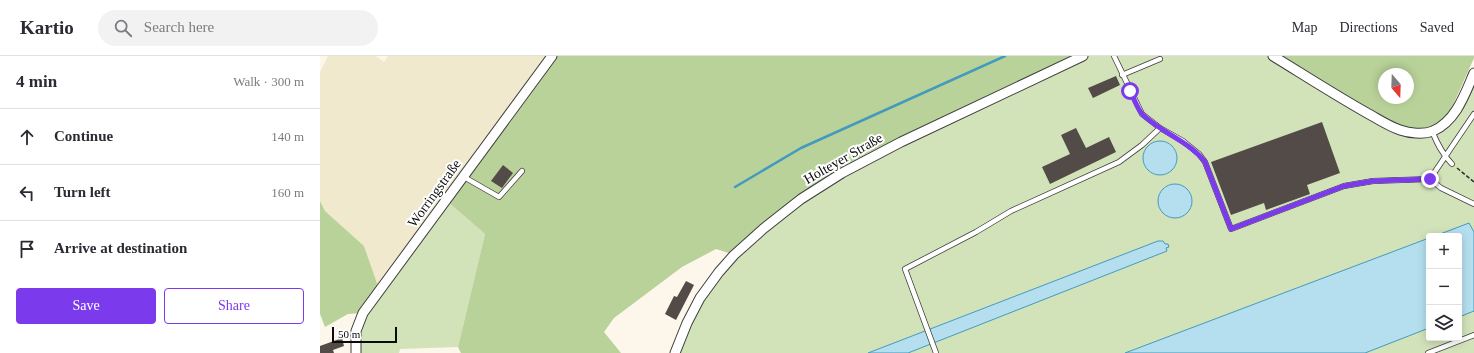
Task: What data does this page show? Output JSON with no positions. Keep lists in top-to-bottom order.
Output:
{
  "streets": {
    "street": ["Holteyer Straße", "Worringstraße"]
  },
  "scale_bar": "50 m",
  "north": "bottom",
  "page": {
    "header": "Kartio",
    "search": "Search here",
    "nav": ["Map", "Directions", "Saved"],
    "heading": ["4 min", "Walk · 300 m"],
    "list": [
      ["Continue", "140 m"],
      ["Turn left", "160 m"],
      "Arrive at destination"
    ],
    "map_buttons": ["+", "−"],
    "buttons": ["Save", "Share"],
    "scale": "50 m"
  }
}
